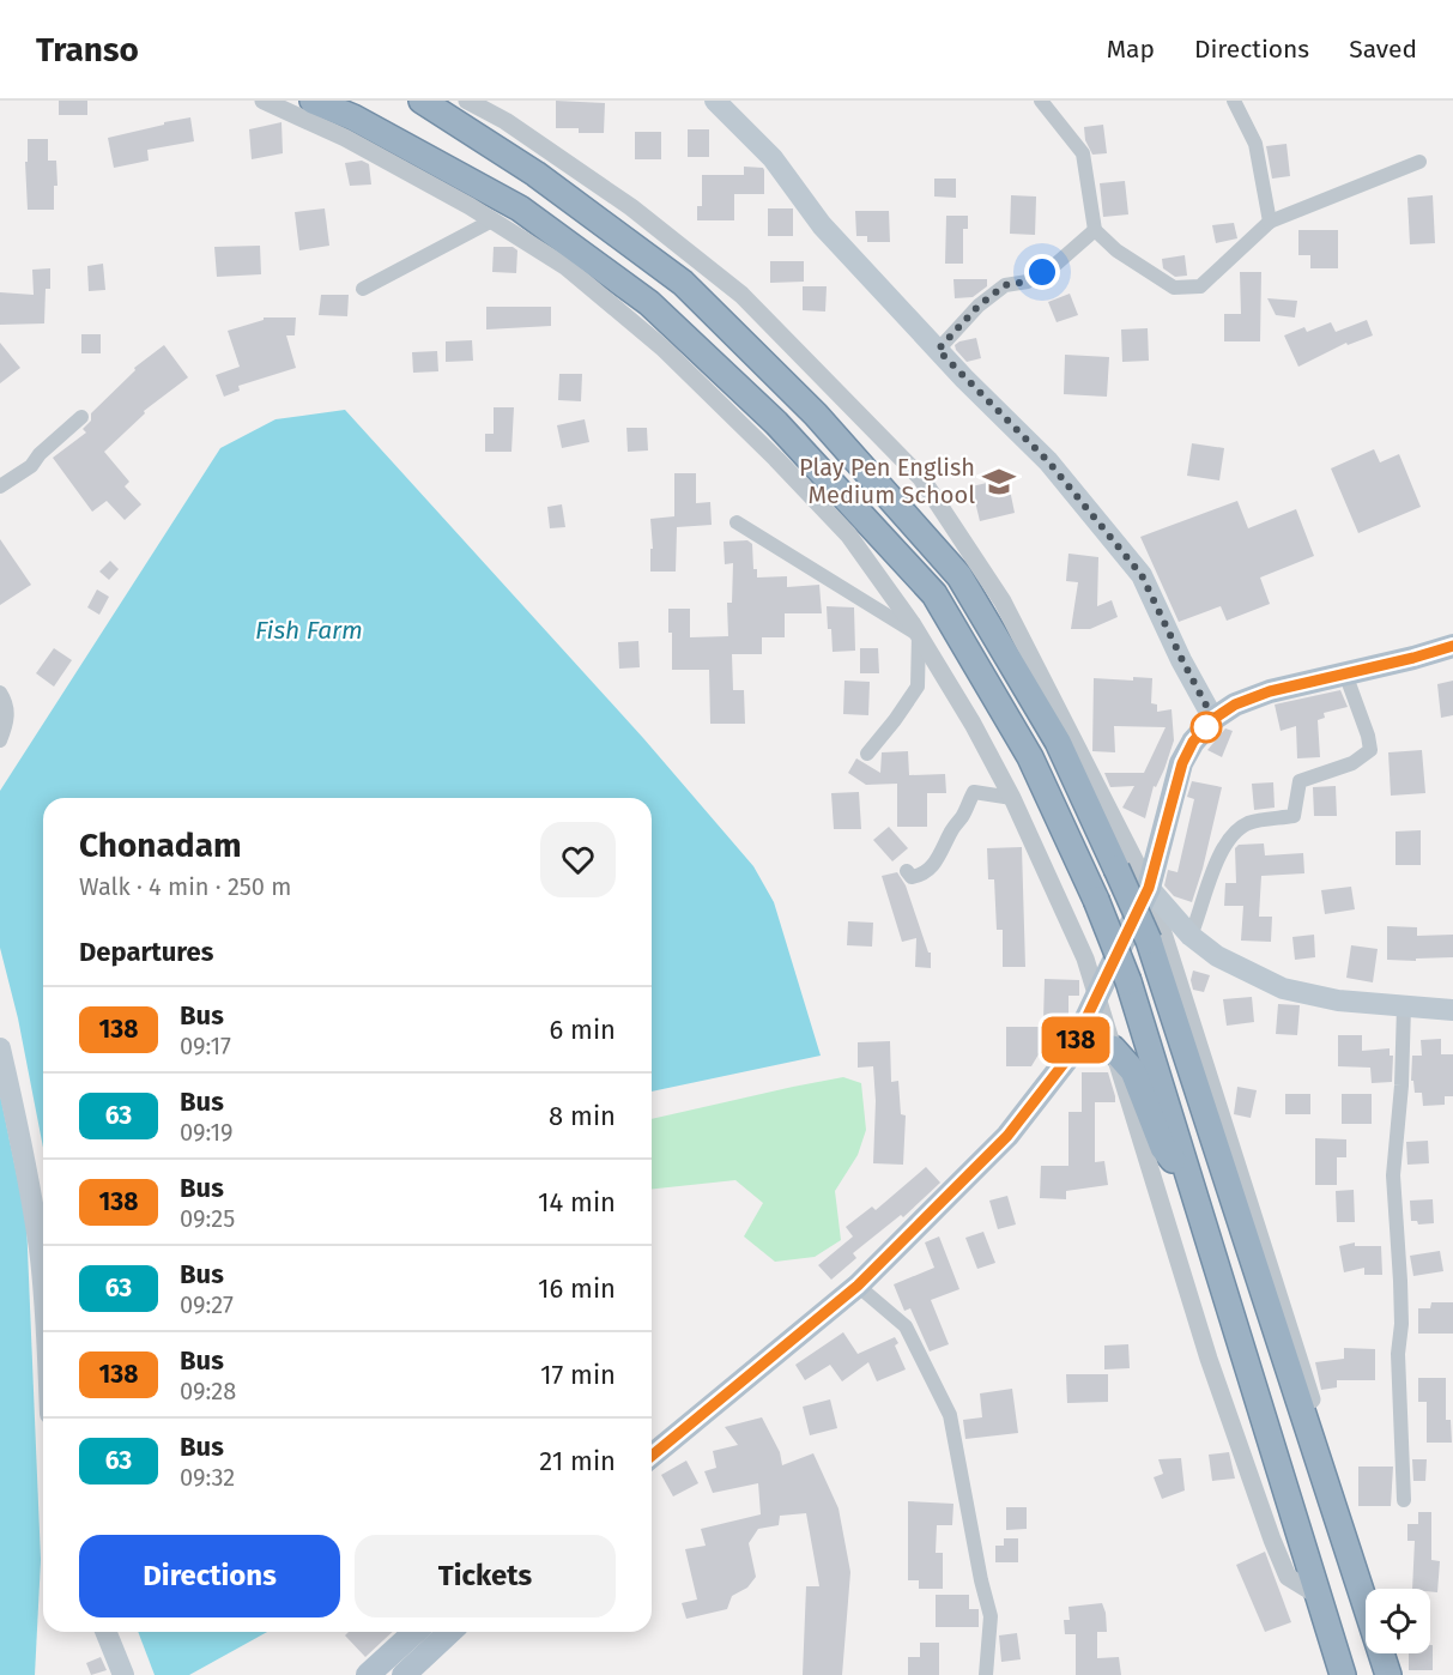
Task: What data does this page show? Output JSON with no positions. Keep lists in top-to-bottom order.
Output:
{
  "water": ["Fish Farm"],
  "places": {
    "school or university": ["Play Pen English Medium School"]
  },
  "lines": ["bus line 138"],
  "page": {
    "header": "Transo",
    "nav": ["Map", "Directions", "Saved"],
    "on_map": "138",
    "heading": [
      ["Chonadam", "Walk · 4 min · 250 m"],
      "Departures"
    ],
    "list": [
      {
        "mark": "138",
        "name": "Bus",
        "note": "09:17",
        "value": "6 min"
      },
      {
        "mark": "63",
        "name": "Bus",
        "note": "09:19",
        "value": "8 min"
      },
      {
        "mark": "138",
        "name": "Bus",
        "note": "09:25",
        "value": "14 min"
      },
      {
        "mark": "63",
        "name": "Bus",
        "note": "09:27",
        "value": "16 min"
      },
      {
        "mark": "138",
        "name": "Bus",
        "note": "09:28",
        "value": "17 min"
      },
      {
        "mark": "63",
        "name": "Bus",
        "note": "09:32",
        "value": "21 min"
      }
    ],
    "buttons": ["Directions", "Tickets"]
  }
}
